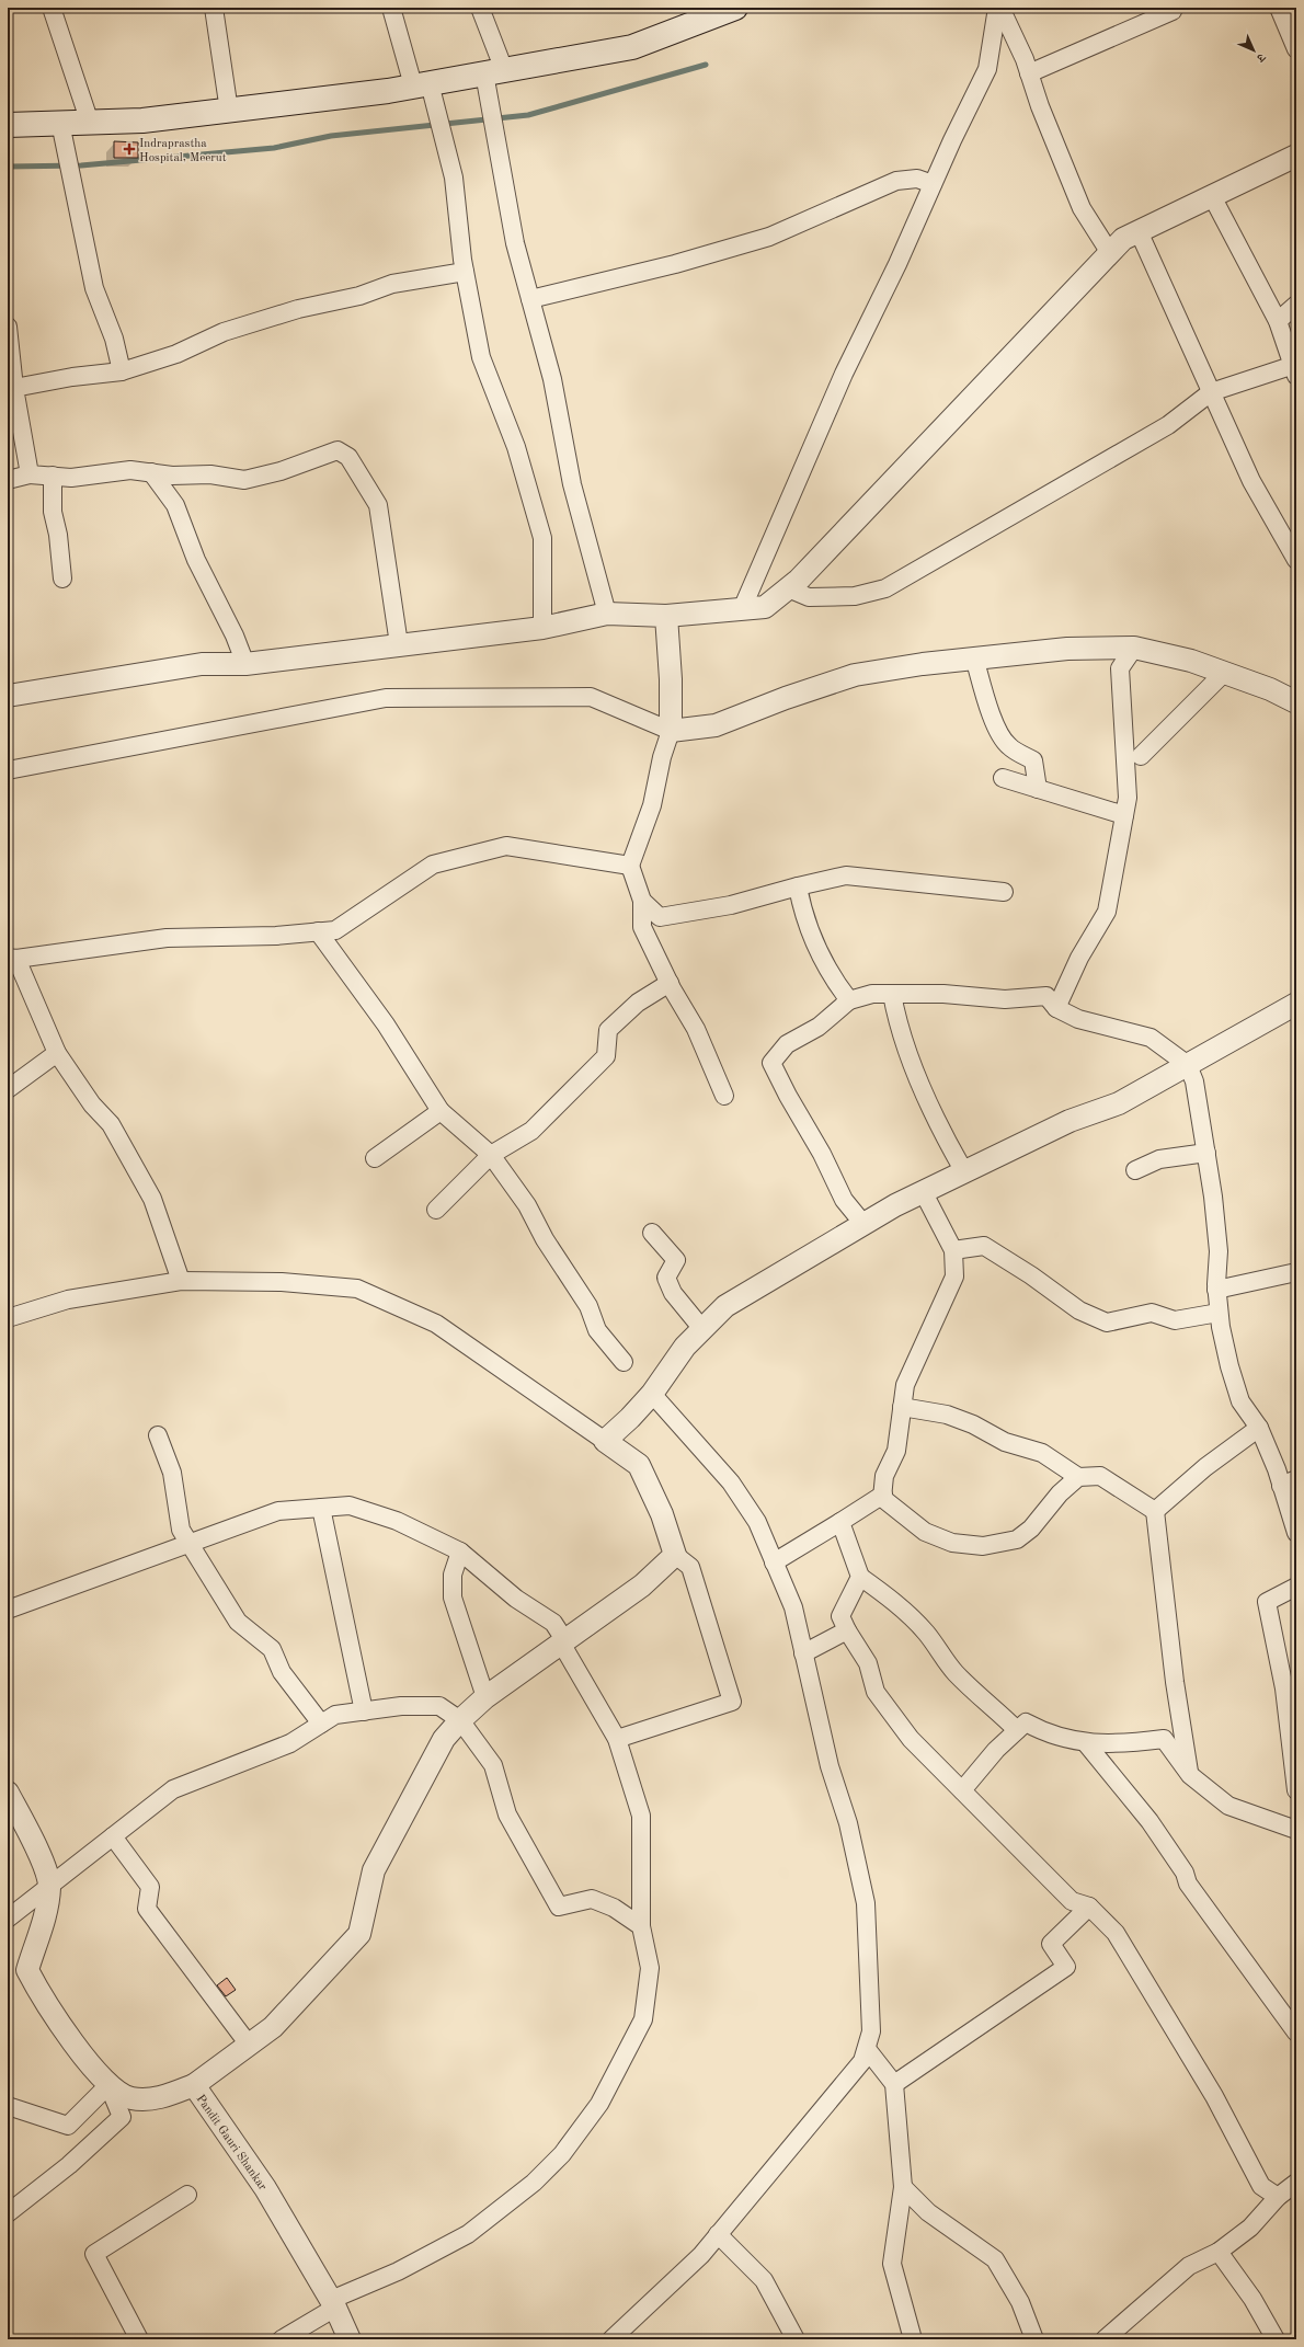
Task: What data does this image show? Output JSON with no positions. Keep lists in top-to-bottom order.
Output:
{
  "streets": {
    "street": ["Pandit Gauri Shankar"]
  },
  "places": {
    "health": ["Indraprastha Hospital, Meerut"]
  },
  "north": "bottom right"
}
